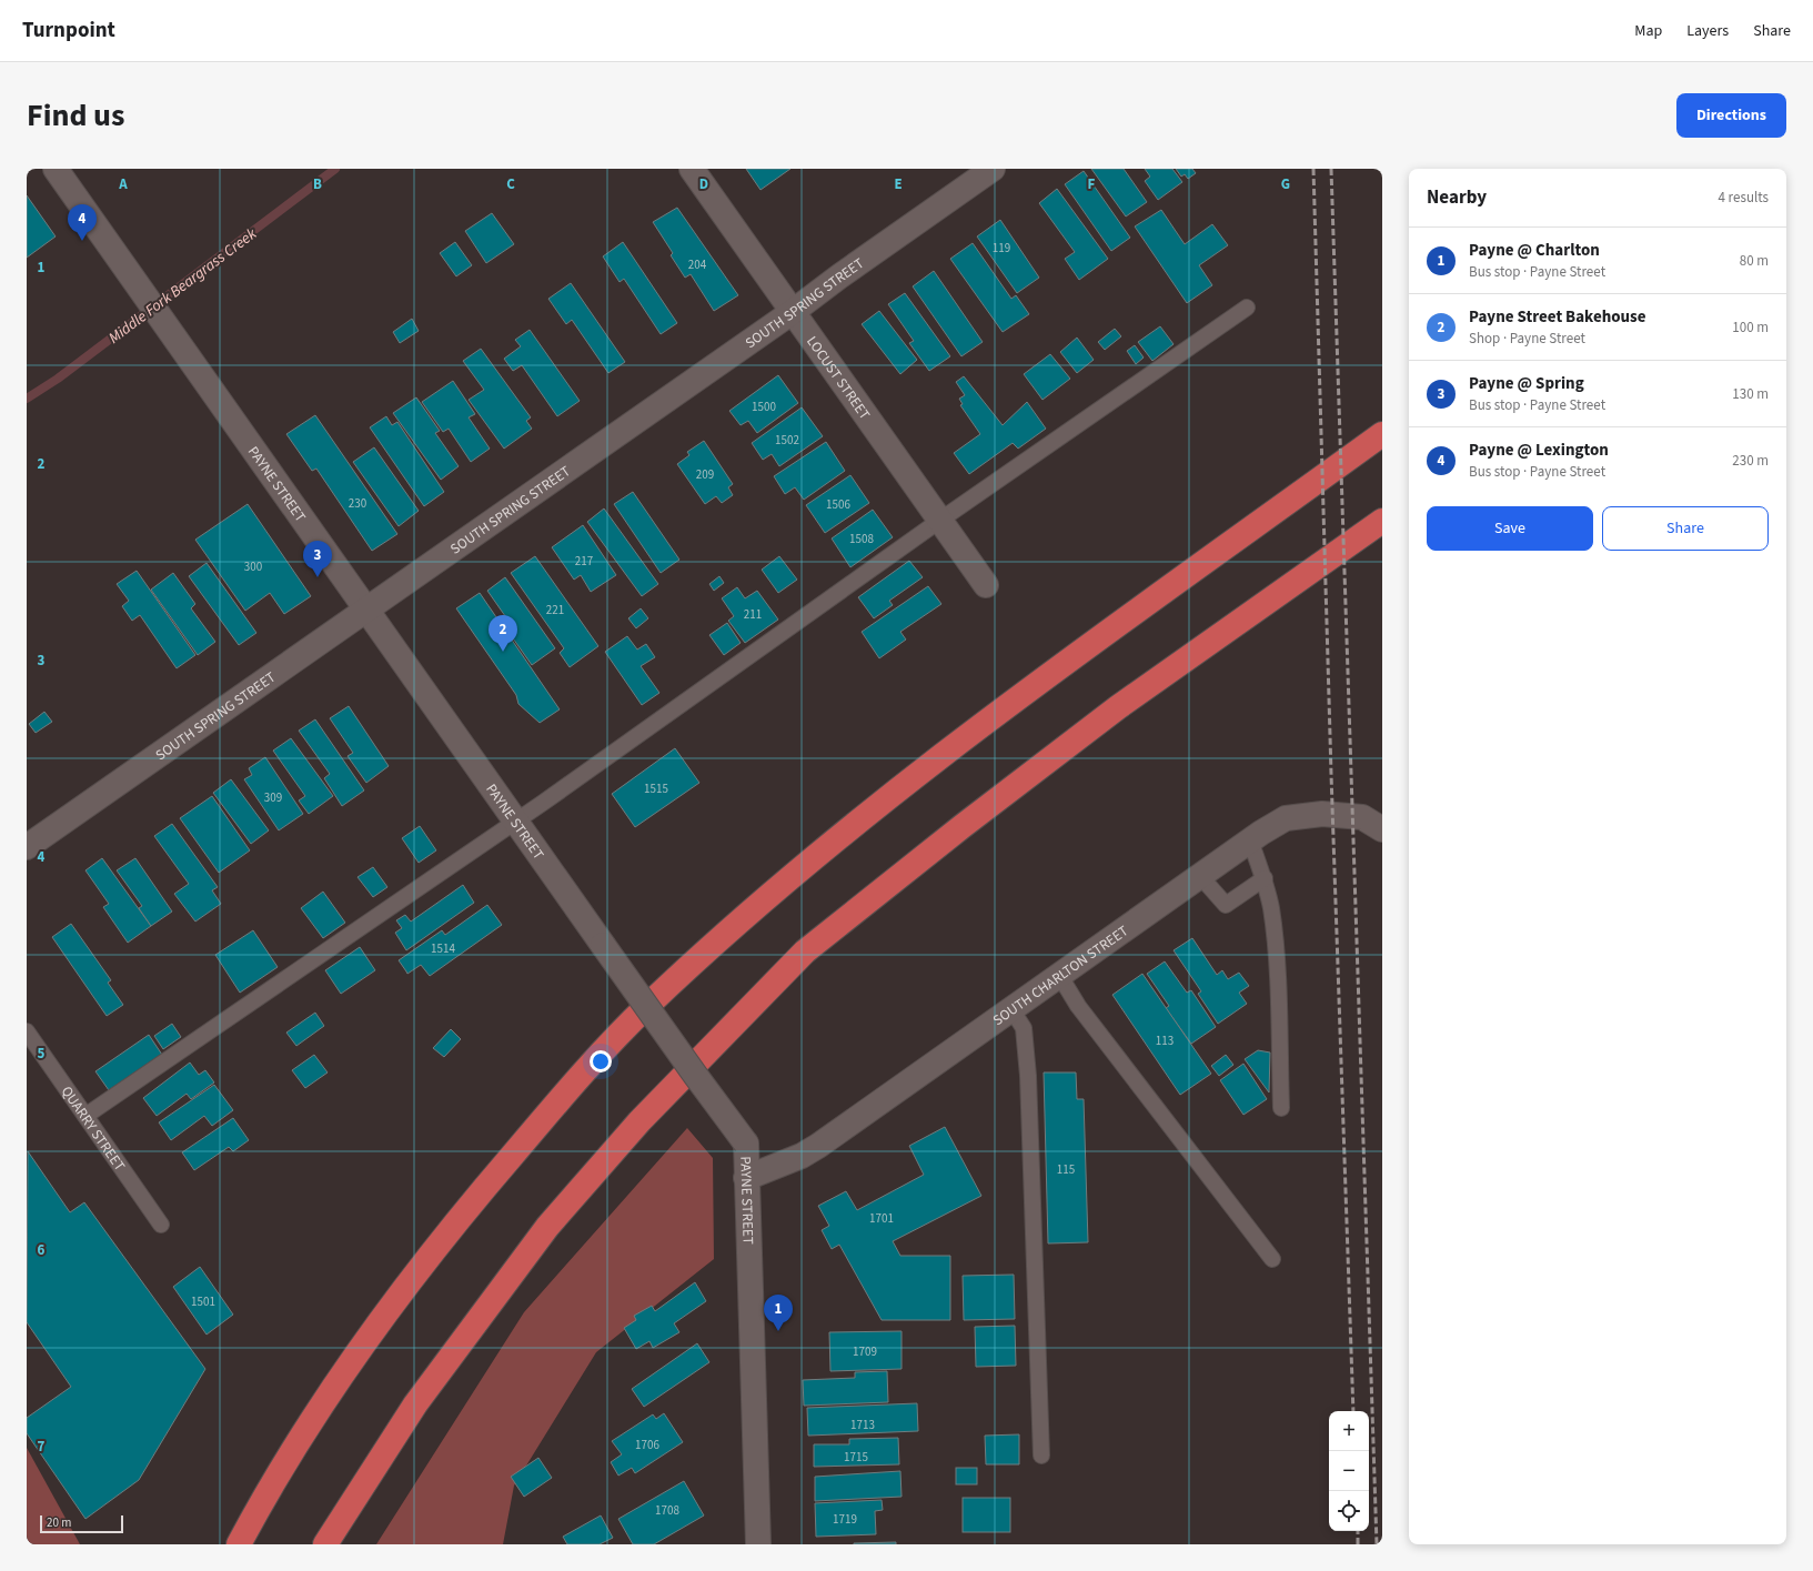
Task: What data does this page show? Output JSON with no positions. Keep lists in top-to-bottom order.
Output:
{
  "streets": {
    "street": [
      "SOUTH SPRING STREET",
      "LOCUST STREET",
      "PAYNE STREET",
      "SOUTH CHARLTON STREET"
    ],
    "lane": ["QUARRY STREET"]
  },
  "crossings": [
    ["SOUTH SPRING STREET", "LOCUST STREET"],
    ["SOUTH SPRING STREET", "PAYNE STREET"],
    ["PAYNE STREET", "SOUTH CHARLTON STREET"]
  ],
  "water": ["Middle Fork Beargrass Creek"],
  "house_numbers": [
    "119",
    "204",
    "1500",
    "1502",
    "209",
    "230",
    "1506",
    "1508",
    "217",
    "300",
    "221",
    "211",
    "1515",
    "309",
    "1514",
    "113",
    "115",
    "1701",
    "1501",
    "1709",
    "1713",
    "1706",
    "1715",
    "1708",
    "1719"
  ],
  "scale_bar": "20 m",
  "page": {
    "header": "Turnpoint",
    "nav": ["Map", "Layers", "Share"],
    "title": "Find us",
    "buttons": [
      "Directions",
      ["Save", "Share"]
    ],
    "heading": ["Nearby", "4 results"],
    "pins": [
      "4",
      "3",
      "2",
      "1"
    ],
    "list": [
      {
        "mark": "1",
        "name": "Payne @ Charlton",
        "note": "Bus stop · Payne Street",
        "value": "80 m"
      },
      {
        "mark": "2",
        "name": "Payne Street Bakehouse",
        "note": "Shop · Payne Street",
        "value": "100 m"
      },
      {
        "mark": "3",
        "name": "Payne @ Spring",
        "note": "Bus stop · Payne Street",
        "value": "130 m"
      },
      {
        "mark": "4",
        "name": "Payne @ Lexington",
        "note": "Bus stop · Payne Street",
        "value": "230 m"
      }
    ],
    "map_buttons": ["+", "−"],
    "scale": "20 m"
  },
  "grid": {
    "columns": [
      "A",
      "B",
      "C",
      "D",
      "E",
      "F",
      "G"
    ],
    "rows": [
      "1",
      "2",
      "3",
      "4",
      "5",
      "6",
      "7"
    ]
  }
}
